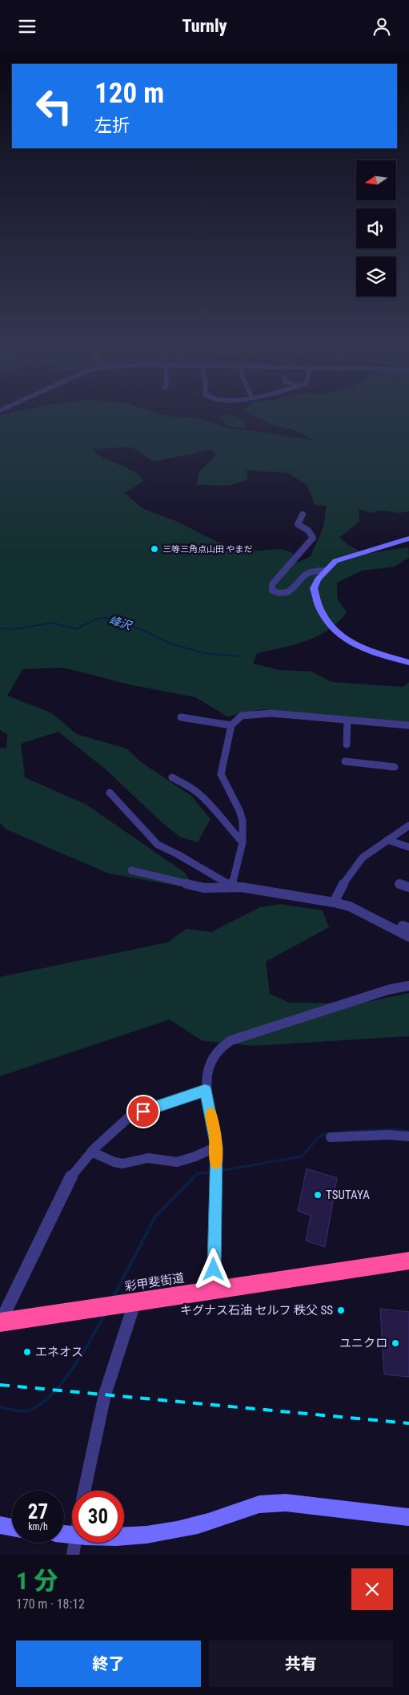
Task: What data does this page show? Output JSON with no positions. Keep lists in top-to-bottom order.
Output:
{
  "streets": {
    "highway": ["彩甲斐街道"]
  },
  "water": ["峰沢"],
  "places": [
    "三等三角点山田 やまだ",
    "TSUTAYA",
    "キグナス石油 セルフ 秩父 SS",
    "ユニクロ",
    "エネオス"
  ],
  "north": "left",
  "page": {
    "header": "Turnly",
    "turn": ["120 m", "左折"],
    "speed": "27 km/h",
    "limit": "30",
    "heading": ["1 分", "170 m · 18:12"],
    "buttons": ["終了", "共有"]
  }
}
